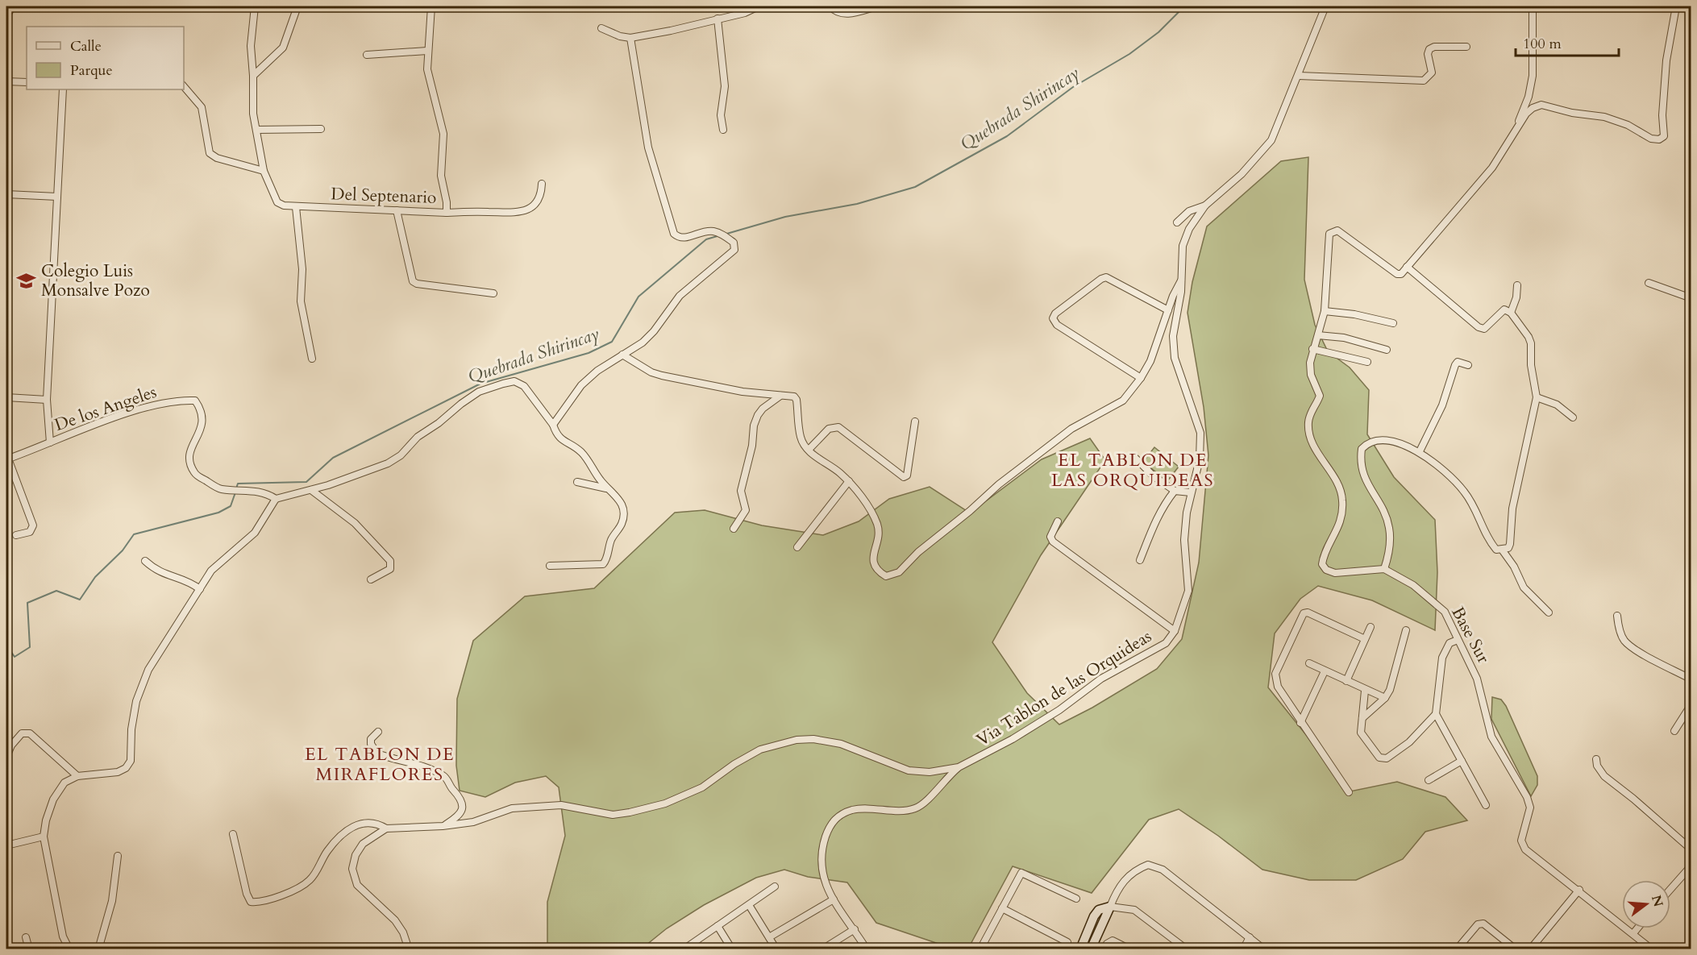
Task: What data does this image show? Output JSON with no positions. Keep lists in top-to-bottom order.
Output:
{
  "streets": {
    "street": [
      "Del Septenario",
      "De los Angeles",
      "Base Sur",
      "Via Tablon de las Orquideas"
    ]
  },
  "districts": ["EL TABLON DE LAS ORQUIDEAS", "EL TABLON DE MIRAFLORES"],
  "water": ["Quebrada Shirincay"],
  "places": {
    "school or university": ["Colegio Luis Monsalve Pozo"]
  },
  "legend": ["Calle", "Parque"],
  "scale_bar": "100 m",
  "north": "right"
}
